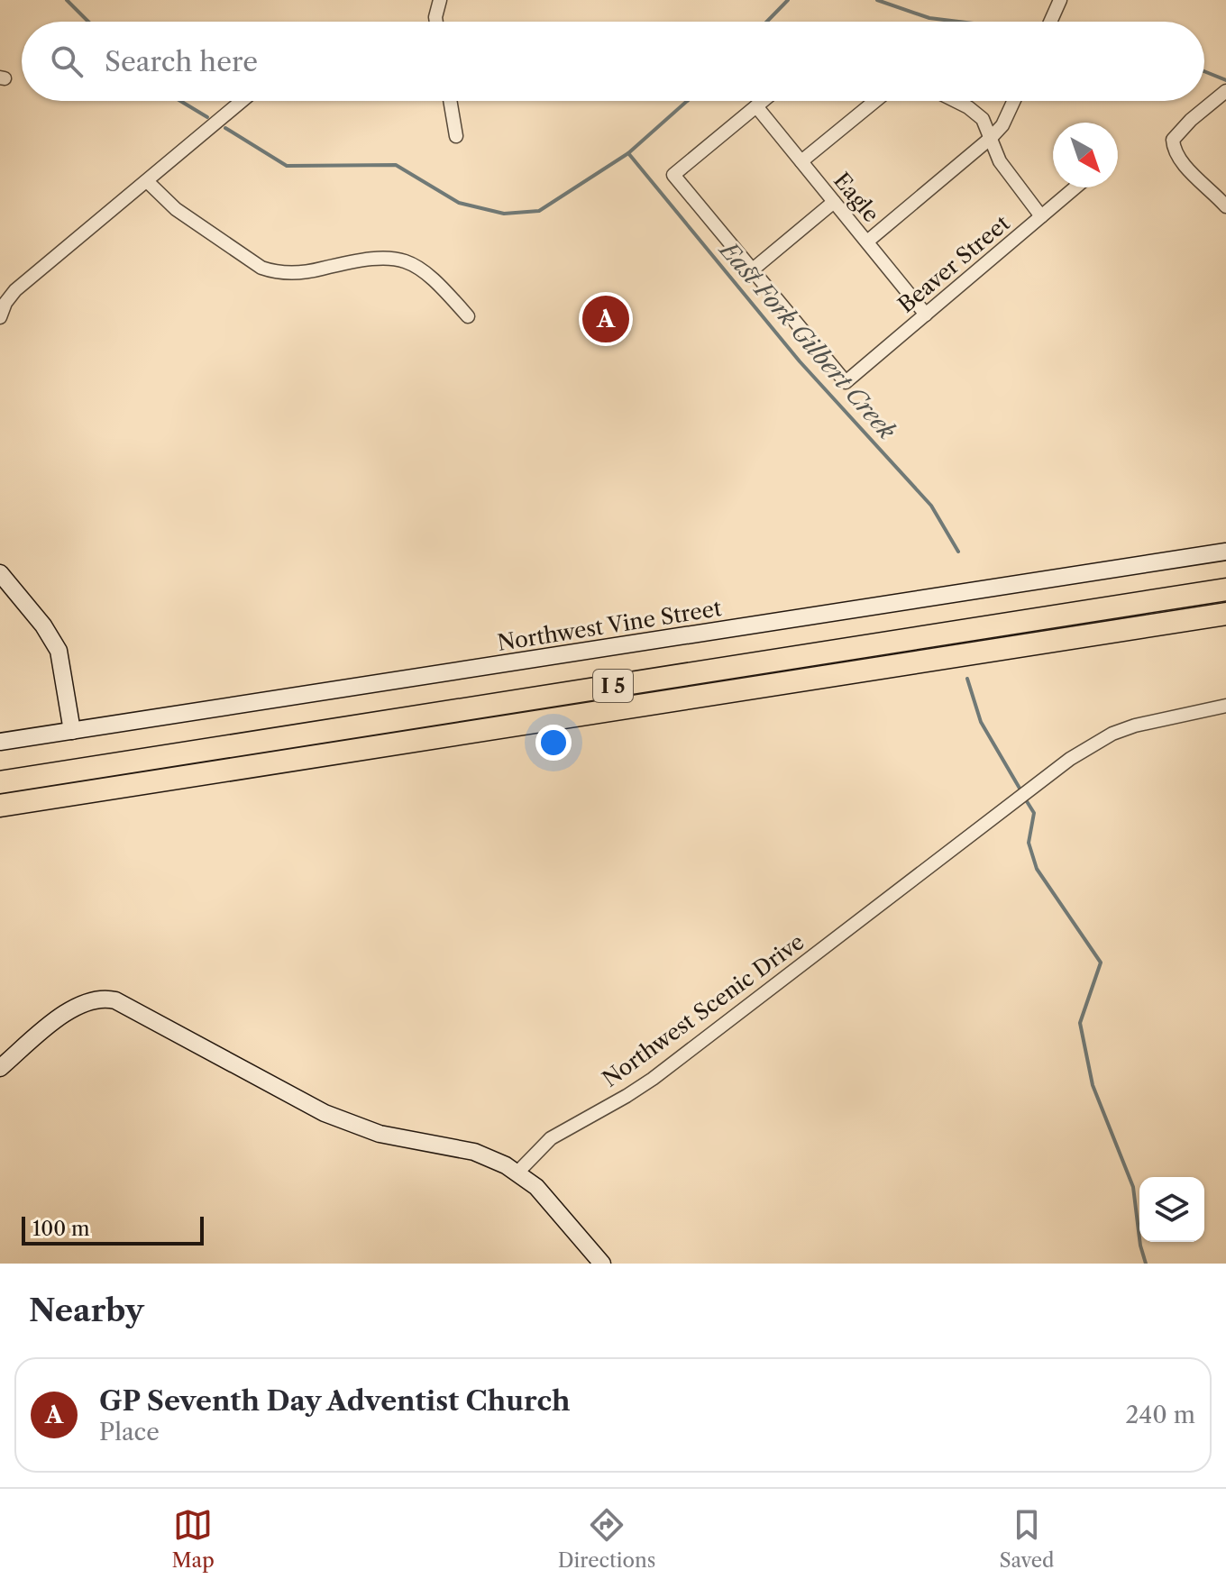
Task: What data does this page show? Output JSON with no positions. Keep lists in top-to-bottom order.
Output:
{
  "streets": {
    "highway": ["I 5"],
    "street": [
      "Eagle",
      "Beaver Street",
      "Northwest Vine Street",
      "Northwest Scenic Drive"
    ]
  },
  "crossings": [
    ["Eagle", "Beaver Street"]
  ],
  "water": ["East Fork Gilbert Creek"],
  "scale_bar": "100 m",
  "north": "bottom right",
  "page": {
    "search": "Search here",
    "pins": "A",
    "scale": "100 m",
    "heading": "Nearby",
    "list": [
      {
        "mark": "A",
        "name": "GP Seventh Day Adventist Church",
        "note": "Place",
        "value": "240 m"
      }
    ],
    "nav": ["Map", "Directions", "Saved"]
  }
}
